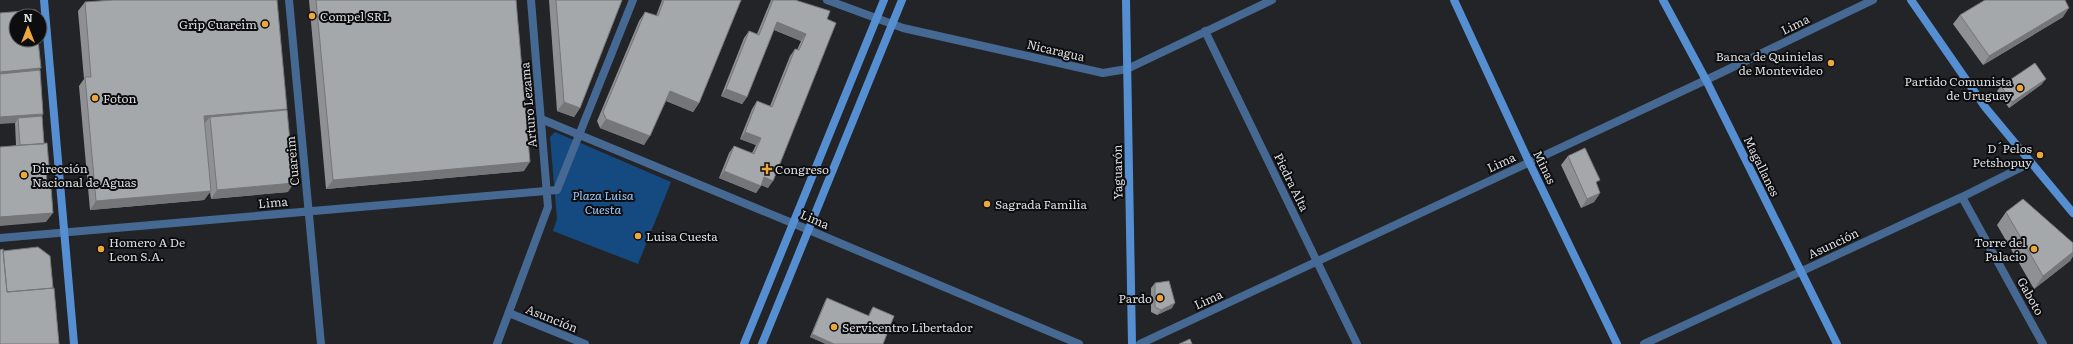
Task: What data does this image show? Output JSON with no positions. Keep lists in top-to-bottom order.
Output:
{
  "streets": {
    "street": [
      "Lima",
      "Nicaragua",
      "Arturo Lezama",
      "Cuareim",
      "Magallanes",
      "Minas",
      "Yaguarón",
      "Piedra Alta",
      "Asunción",
      "Gaboto"
    ]
  },
  "crossings": [
    ["Lima", "Arturo Lezama"],
    ["Lima", "Cuareim"],
    ["Lima", "Magallanes"],
    ["Lima", "Minas"],
    ["Lima", "Piedra Alta"],
    ["Nicaragua", "Yaguarón"],
    ["Nicaragua", "Piedra Alta"],
    ["Arturo Lezama", "Asunción"],
    ["Magallanes", "Asunción"],
    ["Asunción", "Gaboto"]
  ],
  "parks": ["Plaza Luisa Cuesta"],
  "places": {
    "other": [
      "Compel SRL",
      "Grip Cuareim",
      "Banca de Quinielas de Montevideo",
      "Partido Comunista de Uruguay",
      "Foton",
      "D´Pelos Petshopuy",
      "Dirección Nacional de Aguas",
      "Sagrada Familia",
      "Luisa Cuesta",
      "Homero A De Leon S.A.",
      "Torre del Palacio",
      "Pardo",
      "Servicentro Libertador"
    ],
    "health": ["Congreso"]
  },
  "north": "top"
}
